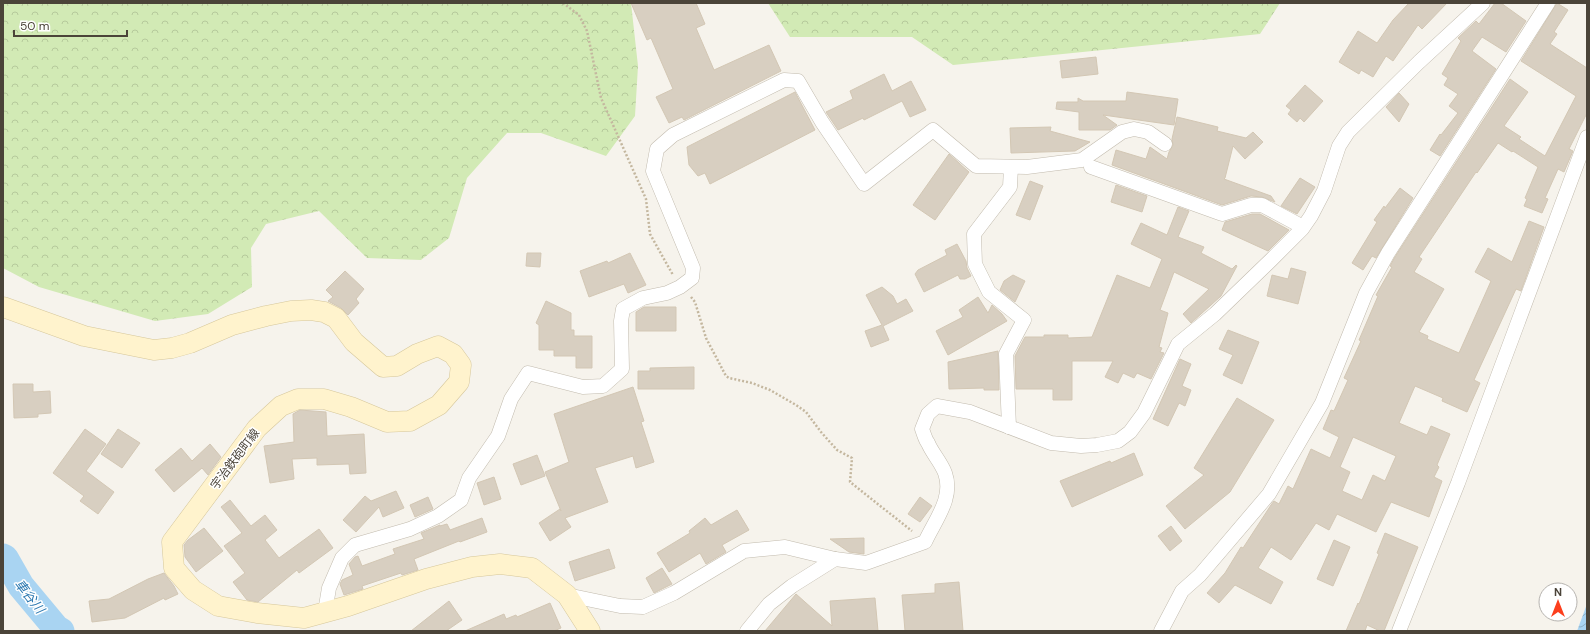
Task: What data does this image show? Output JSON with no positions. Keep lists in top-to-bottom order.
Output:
{
  "streets": {
    "main road": ["宇治鉄砲町線"]
  },
  "water": ["車谷川"],
  "scale_bar": "50 m",
  "north": "top"
}
